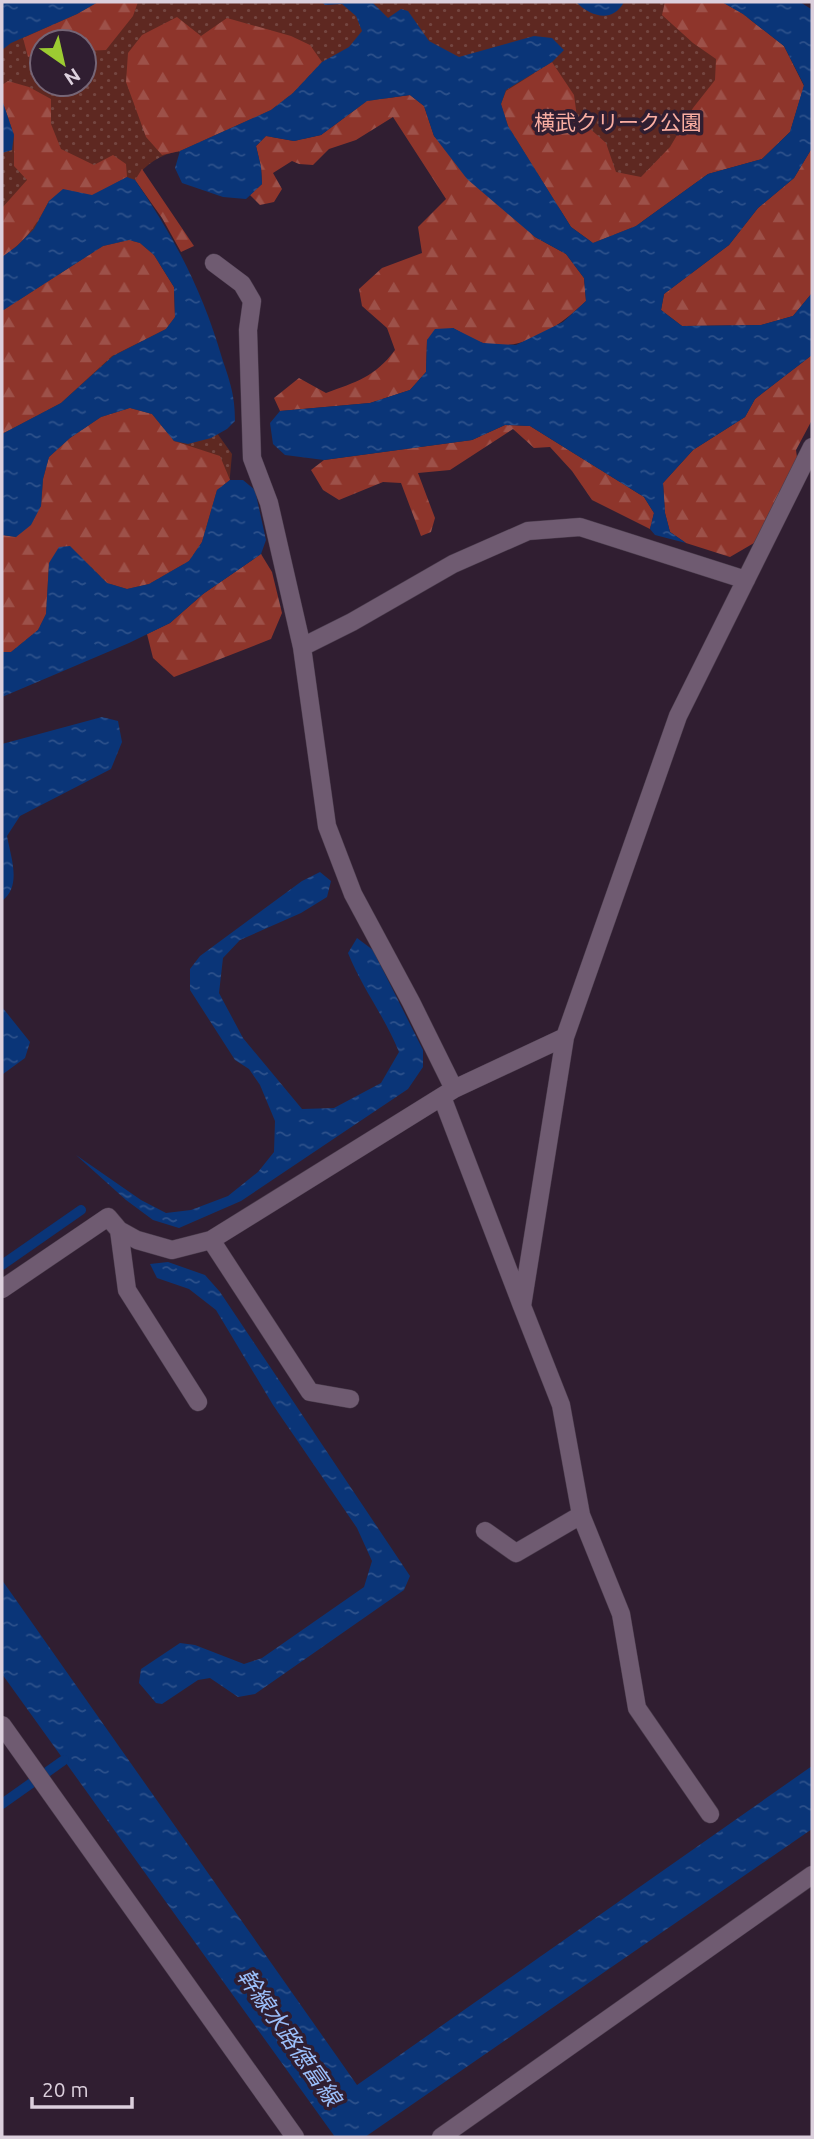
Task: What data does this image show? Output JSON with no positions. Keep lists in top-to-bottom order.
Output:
{
  "water": ["幹線水路徳富線"],
  "parks": ["横武クリーク公園"],
  "scale_bar": "20 m",
  "north": "bottom right"
}
